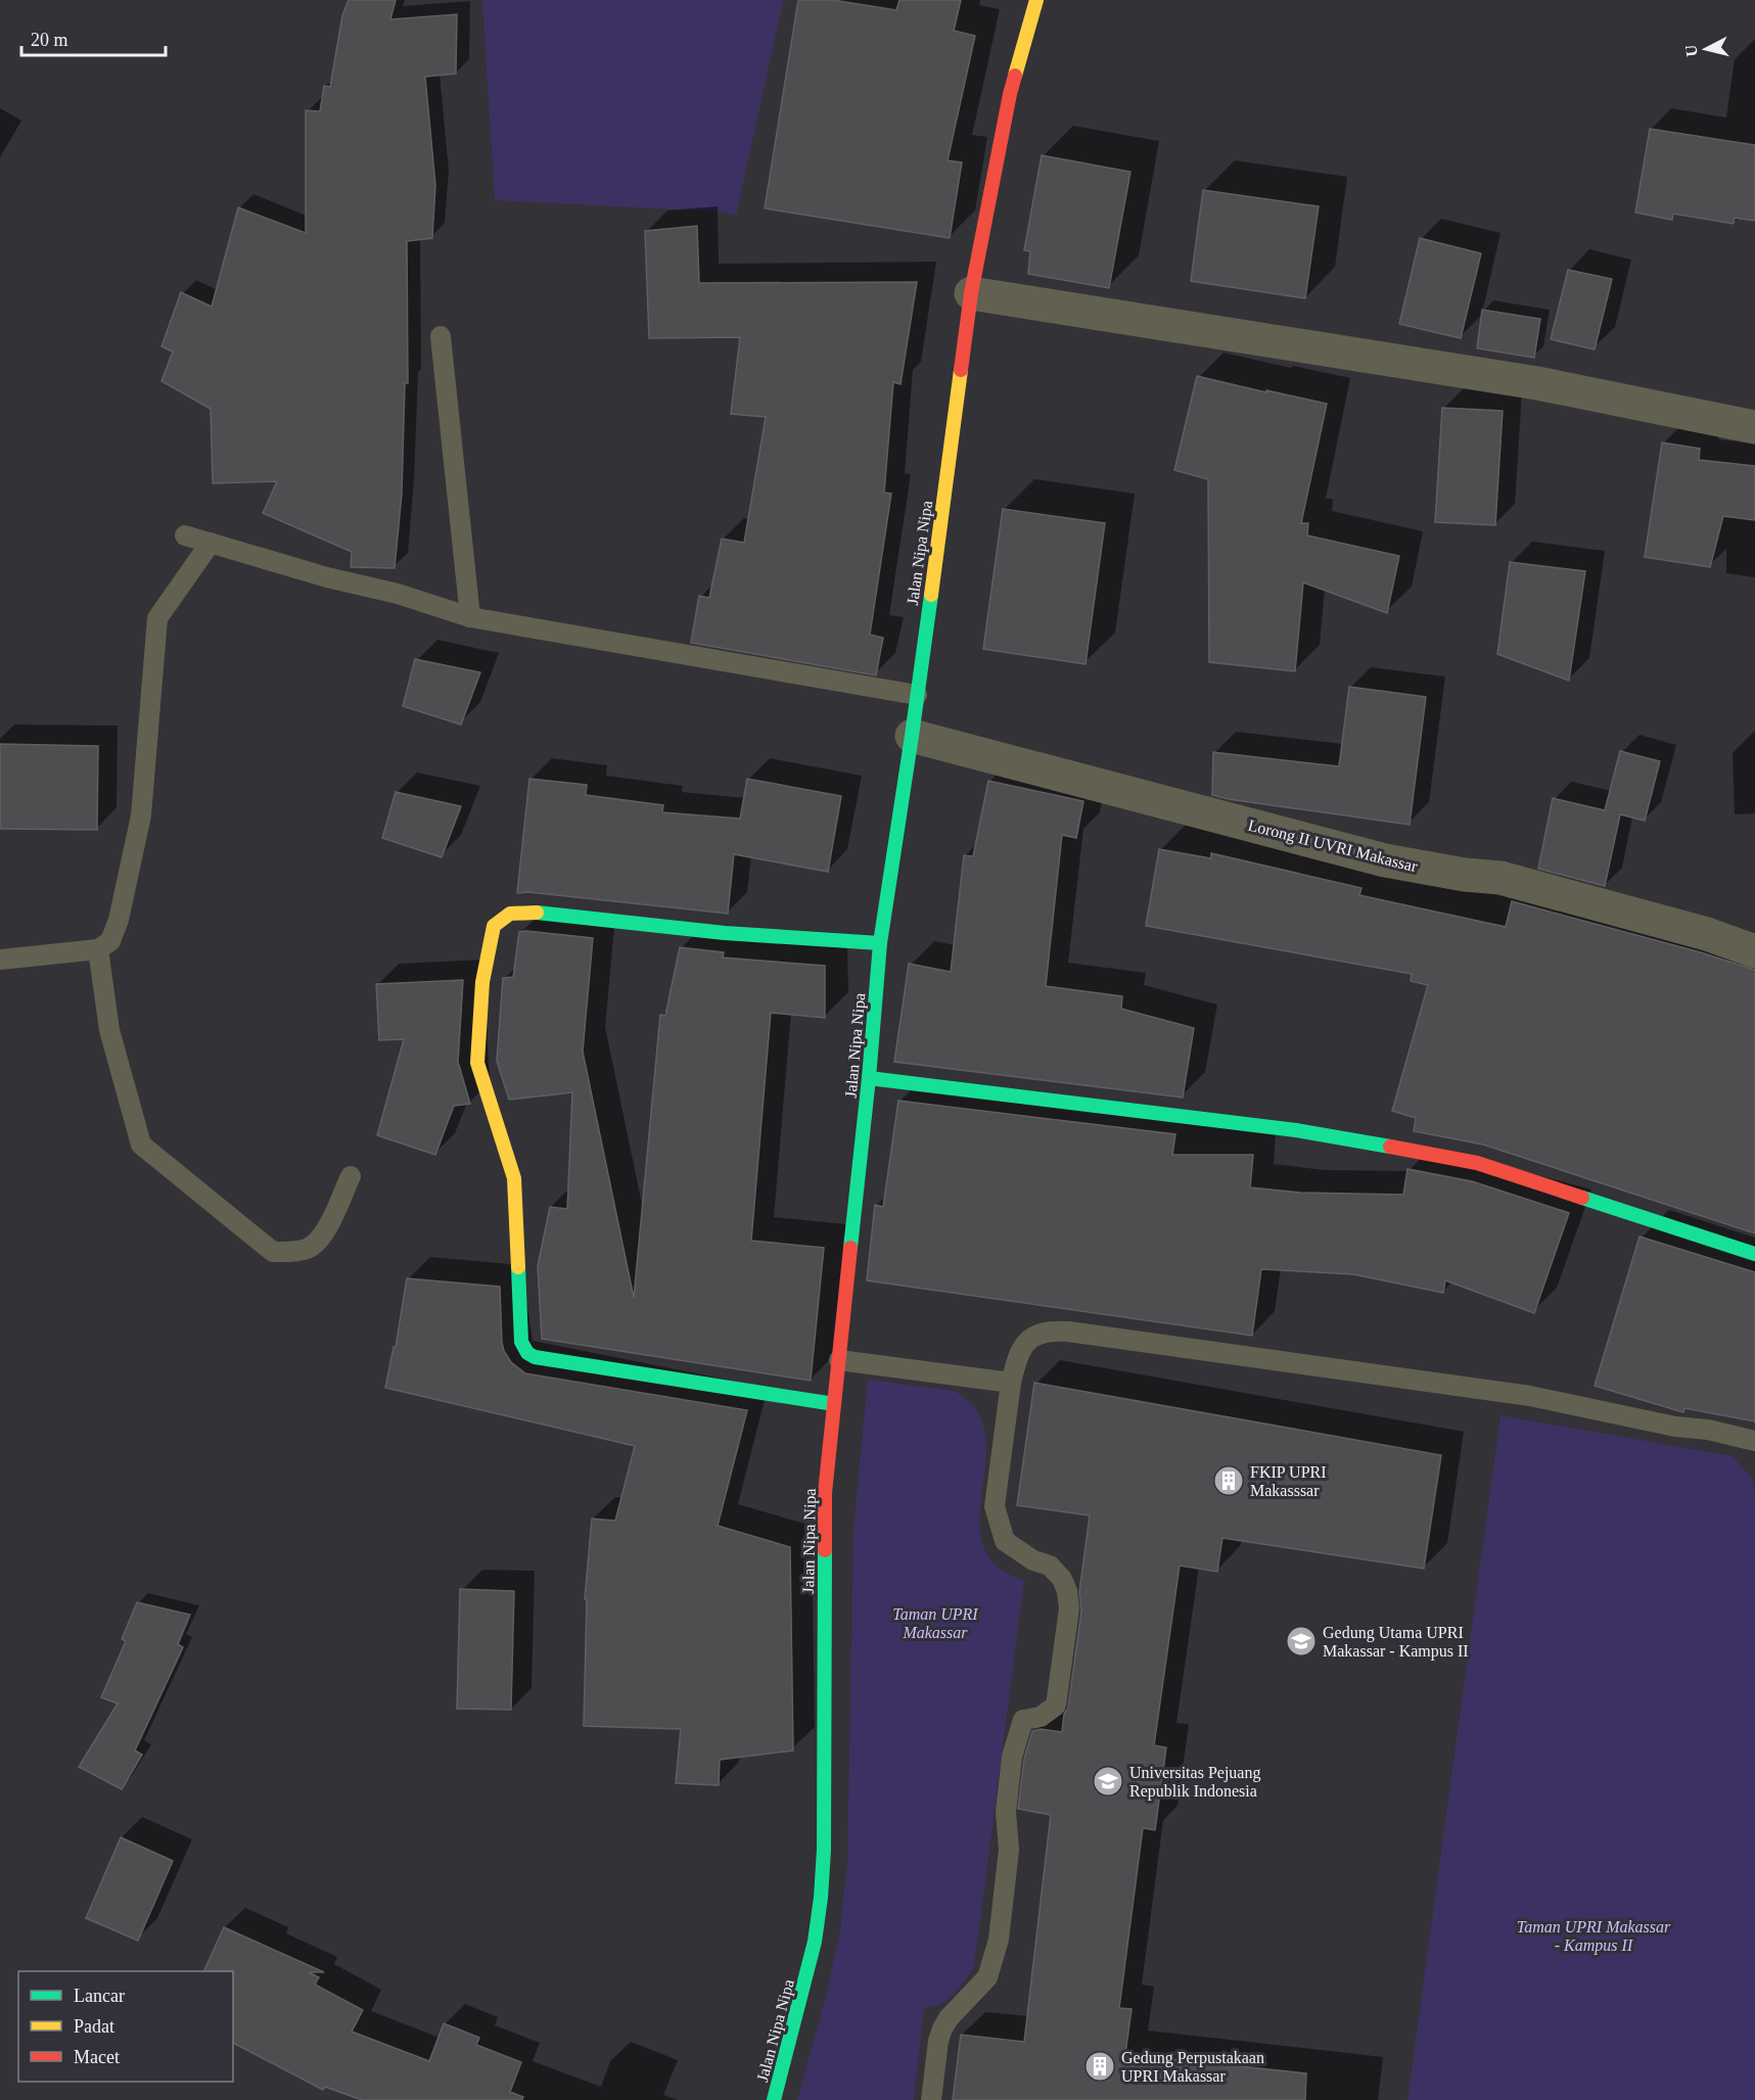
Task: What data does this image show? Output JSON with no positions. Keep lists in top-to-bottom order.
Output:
{
  "streets": {
    "street": ["Jalan Nipa Nipa", "Lorong II UVRI Makassar"]
  },
  "crossings": [
    ["Jalan Nipa Nipa", "Lorong II UVRI Makassar"]
  ],
  "parks": ["Taman UPRI Makassar", "Taman UPRI Makassar - Kampus II"],
  "places": {
    "building": ["FKIP UPRI Makasssar", "Gedung Perpustakaan UPRI Makassar"],
    "school or university": ["Gedung Utama UPRI Makassar - Kampus II", "Universitas Pejuang Republik Indonesia"]
  },
  "legend": ["Lancar", "Padat", "Macet"],
  "scale_bar": "20 m",
  "north": "left"
}
